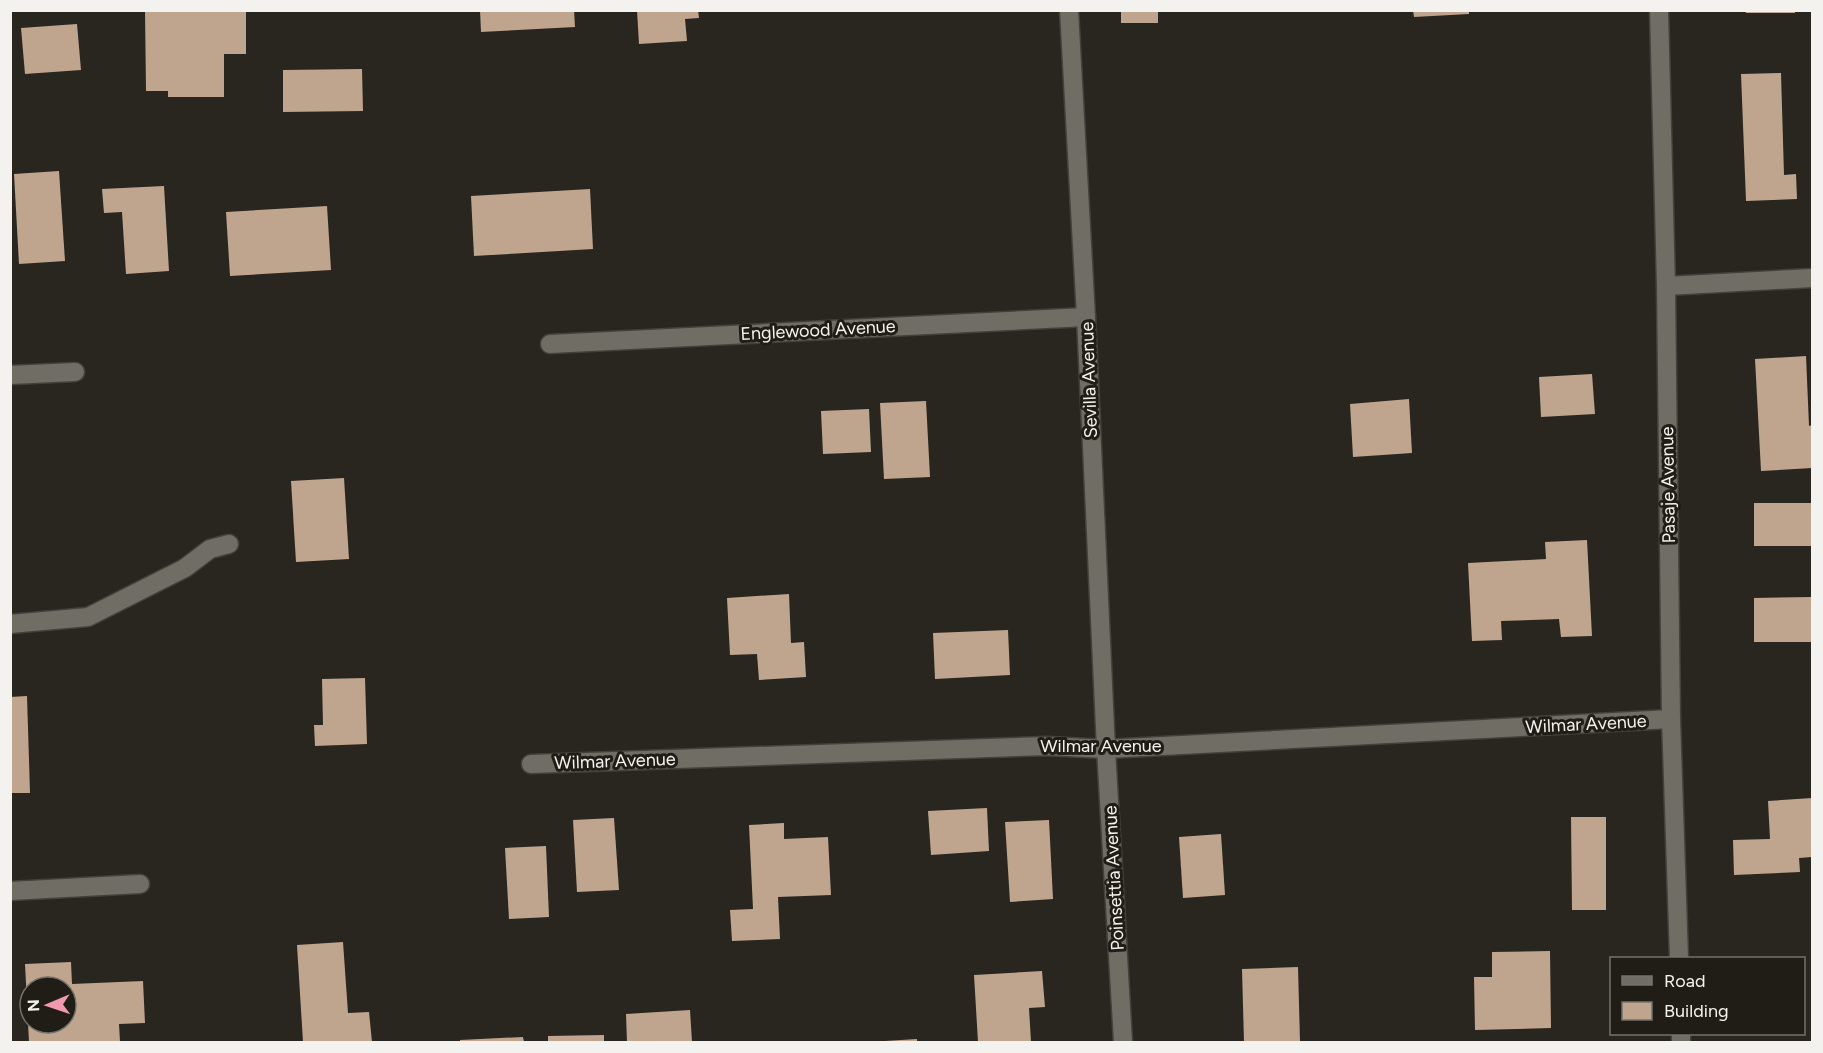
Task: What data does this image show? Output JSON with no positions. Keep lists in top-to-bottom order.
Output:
{
  "streets": {
    "street": [
      "Englewood Avenue",
      "Sevilla Avenue",
      "Pasaje Avenue",
      "Wilmar Avenue",
      "Poinsettia Avenue"
    ]
  },
  "crossings": [
    ["Englewood Avenue", "Sevilla Avenue"],
    ["Sevilla Avenue", "Wilmar Avenue"],
    ["Sevilla Avenue", "Poinsettia Avenue"],
    ["Pasaje Avenue", "Wilmar Avenue"],
    ["Wilmar Avenue", "Poinsettia Avenue"]
  ],
  "legend": ["Road", "Building"],
  "north": "left"
}
